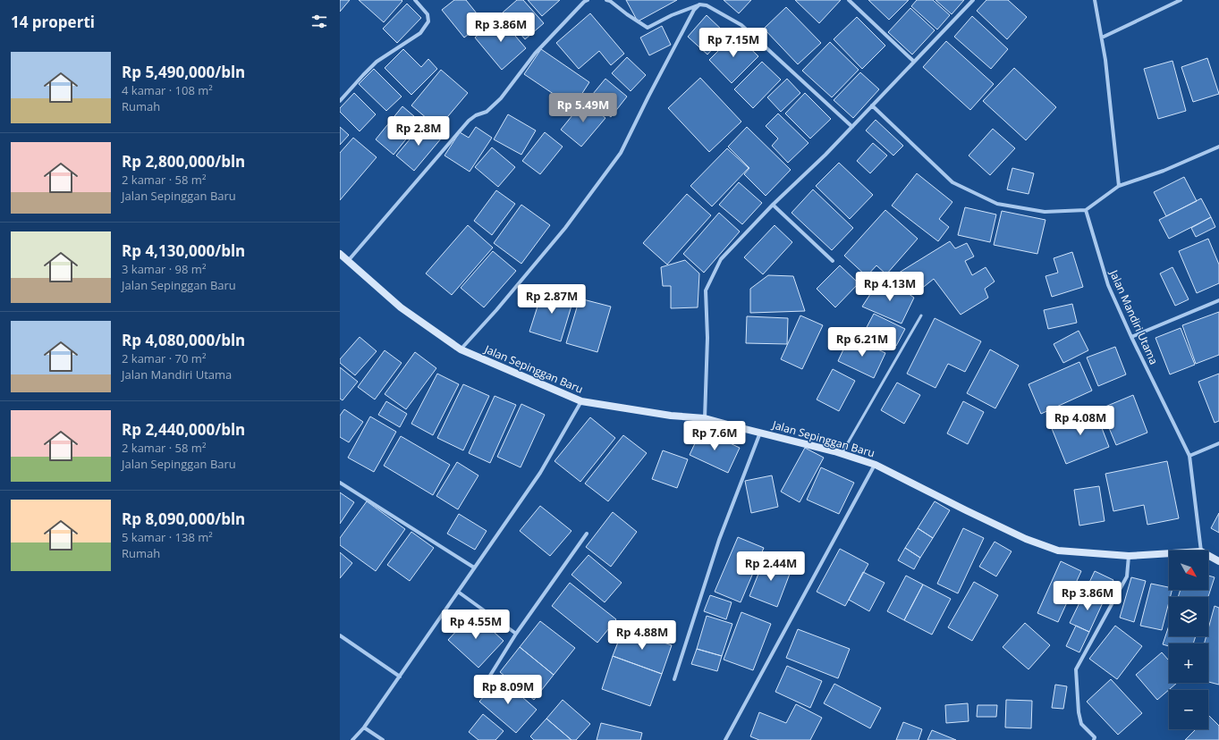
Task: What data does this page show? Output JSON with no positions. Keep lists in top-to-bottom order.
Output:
{
  "streets": {
    "street": ["Jalan Mandiri Utama", "Jalan Sepinggan Baru"]
  },
  "north": "bottom right",
  "page": {
    "heading": "14 properti",
    "price": [
      "Rp 3.86M",
      "Rp 7.15M",
      "Rp 5.49M",
      "Rp 2.8M",
      "Rp 4.13M",
      "Rp 2.87M",
      "Rp 6.21M",
      "Rp 4.08M",
      "Rp 7.6M",
      "Rp 2.44M",
      "Rp 3.86M",
      "Rp 4.55M",
      "Rp 4.88M",
      "Rp 8.09M"
    ],
    "list": [
      {
        "name": "Rp 5,490,000/bln",
        "note": "4 kamar · 108 m² · Rumah"
      },
      {
        "name": "Rp 2,800,000/bln",
        "note": "2 kamar · 58 m² · Jalan Sepinggan Baru"
      },
      {
        "name": "Rp 4,130,000/bln",
        "note": "3 kamar · 98 m² · Jalan Sepinggan Baru"
      },
      {
        "name": "Rp 4,080,000/bln",
        "note": "2 kamar · 70 m² · Jalan Mandiri Utama"
      },
      {
        "name": "Rp 2,440,000/bln",
        "note": "2 kamar · 58 m² · Jalan Sepinggan Baru"
      },
      {
        "name": "Rp 8,090,000/bln",
        "note": "5 kamar · 138 m² · Rumah"
      }
    ],
    "map_buttons": ["+", "−"]
  }
}
